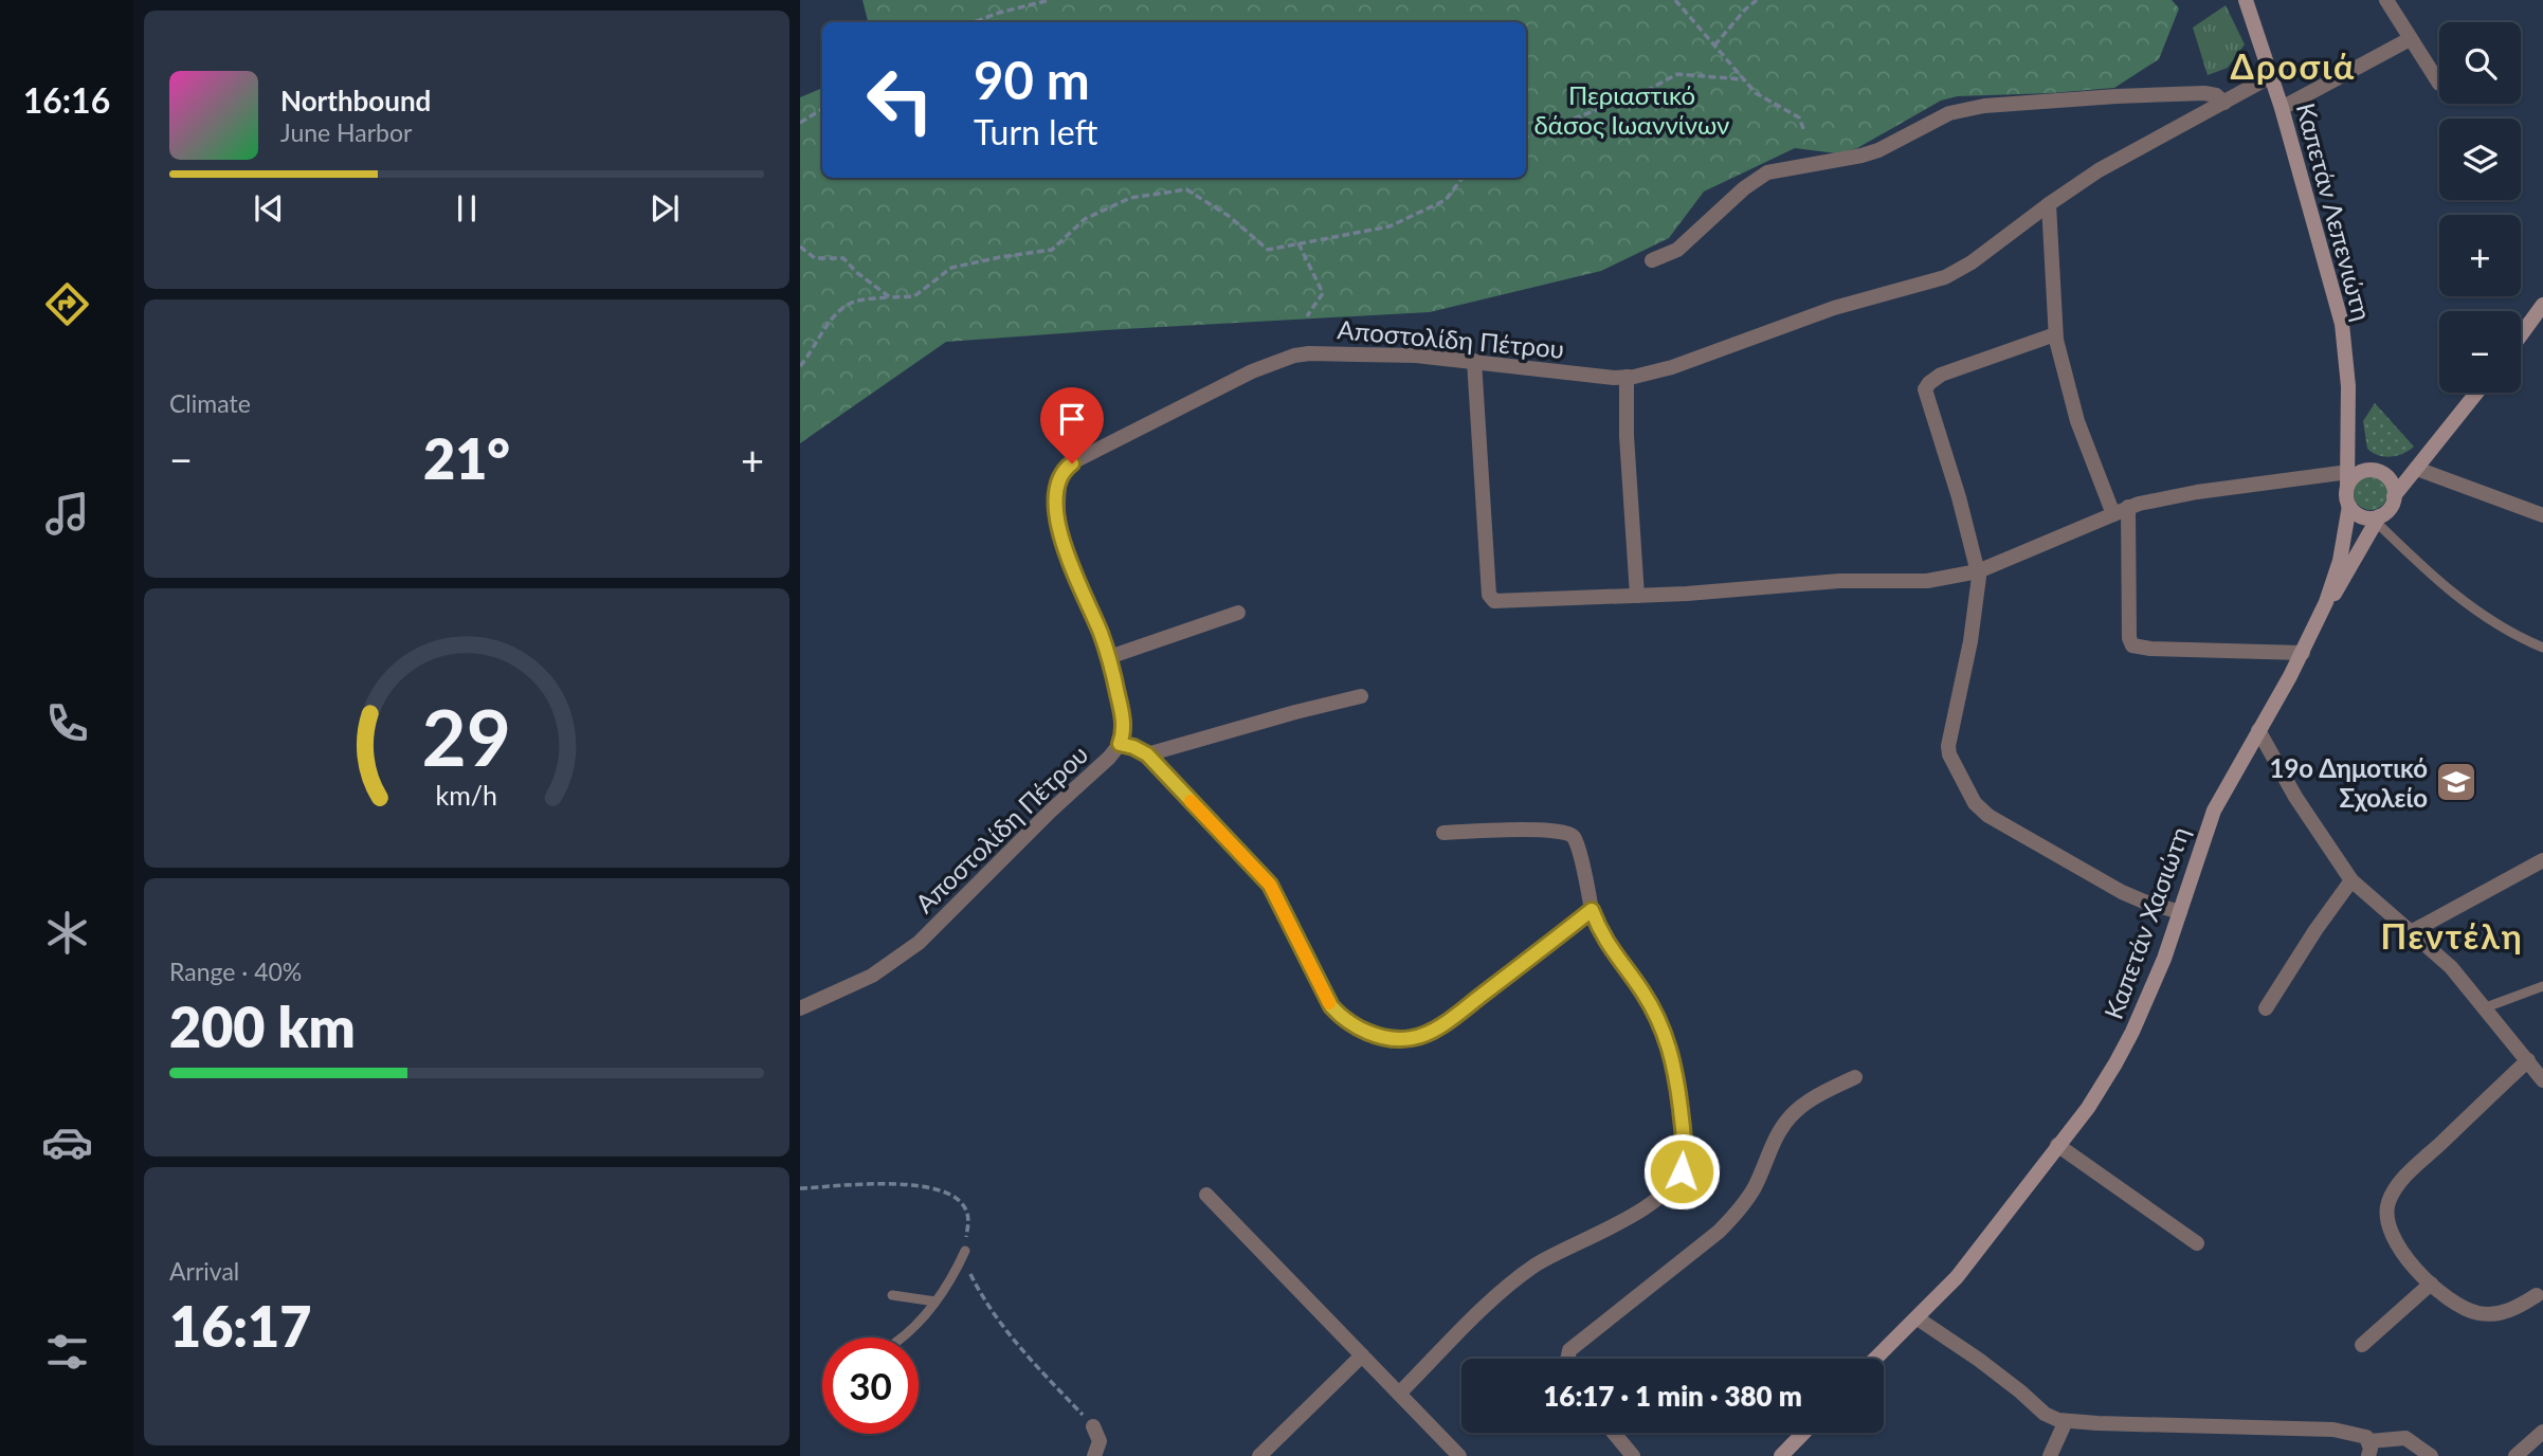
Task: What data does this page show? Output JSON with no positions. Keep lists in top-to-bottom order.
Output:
{
  "streets": {
    "street": ["Καπετάν Λεπενιώτη", "Αποστολίδη Πέτρου", "Καπετάν Χασιώτη"]
  },
  "crossings": [
    ["Καπετάν Λεπενιώτη", "Αποστολίδη Πέτρου"],
    ["Καπετάν Λεπενιώτη", "Καπετάν Χασιώτη"]
  ],
  "districts": ["Δροσιά", "Πεντέλη"],
  "parks": ["Περιαστικό δάσος Ιωαννίνων"],
  "places": {
    "school or university": ["19ο Δημοτικό Σχολείο"]
  },
  "page": {
    "tabs": "16:16",
    "map_buttons": ["+", "−"],
    "turn": ["90 m", "Turn left"],
    "song": ["Northbound", "June Harbor"],
    "tile": [
      "Climate",
      ["Range · 40%", "200 km"],
      ["Arrival", "16:17"]
    ],
    "heat": ["−", "21°", "+"],
    "limit": "30",
    "trip": "16:17 · 1 min · 380 m",
    "gauge": ["29", "km/h"]
  }
}
